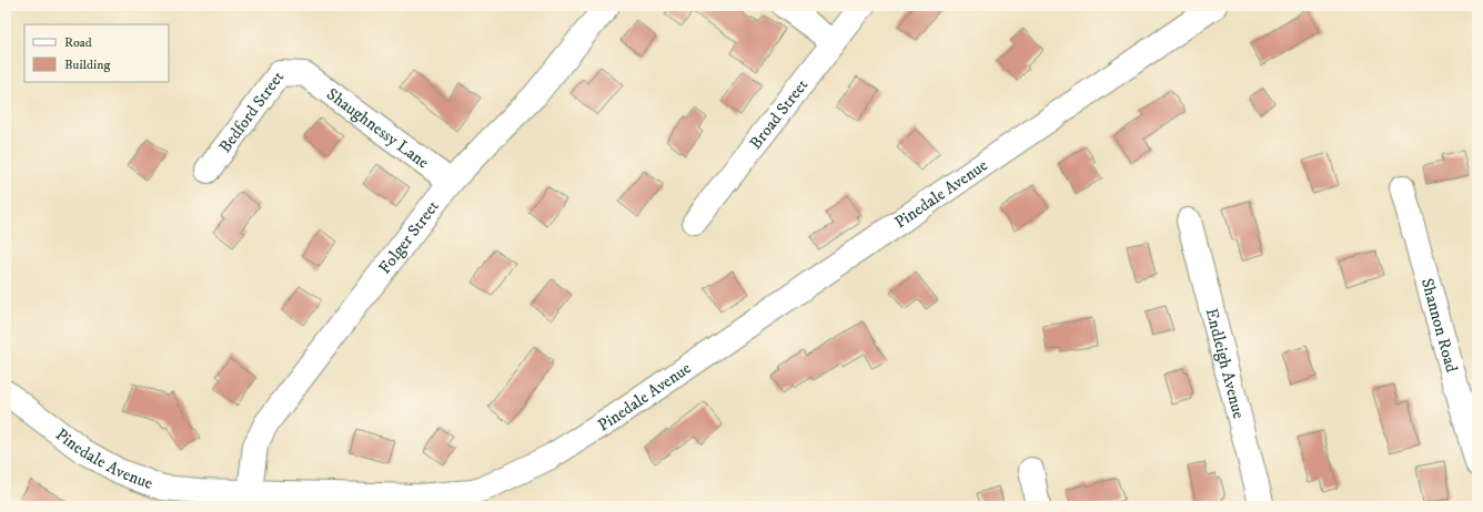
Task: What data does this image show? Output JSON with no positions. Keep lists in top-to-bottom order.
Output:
{
  "streets": {
    "street": [
      "Broad Street",
      "Bedford Street",
      "Shaughnessy Lane",
      "Pinedale Avenue",
      "Folger Street",
      "Shannon Road",
      "Endleigh Avenue"
    ]
  },
  "crossings": [
    ["Bedford Street", "Shaughnessy Lane"],
    ["Shaughnessy Lane", "Folger Street"],
    ["Pinedale Avenue", "Folger Street"]
  ],
  "legend": ["Road", "Building"]
}
